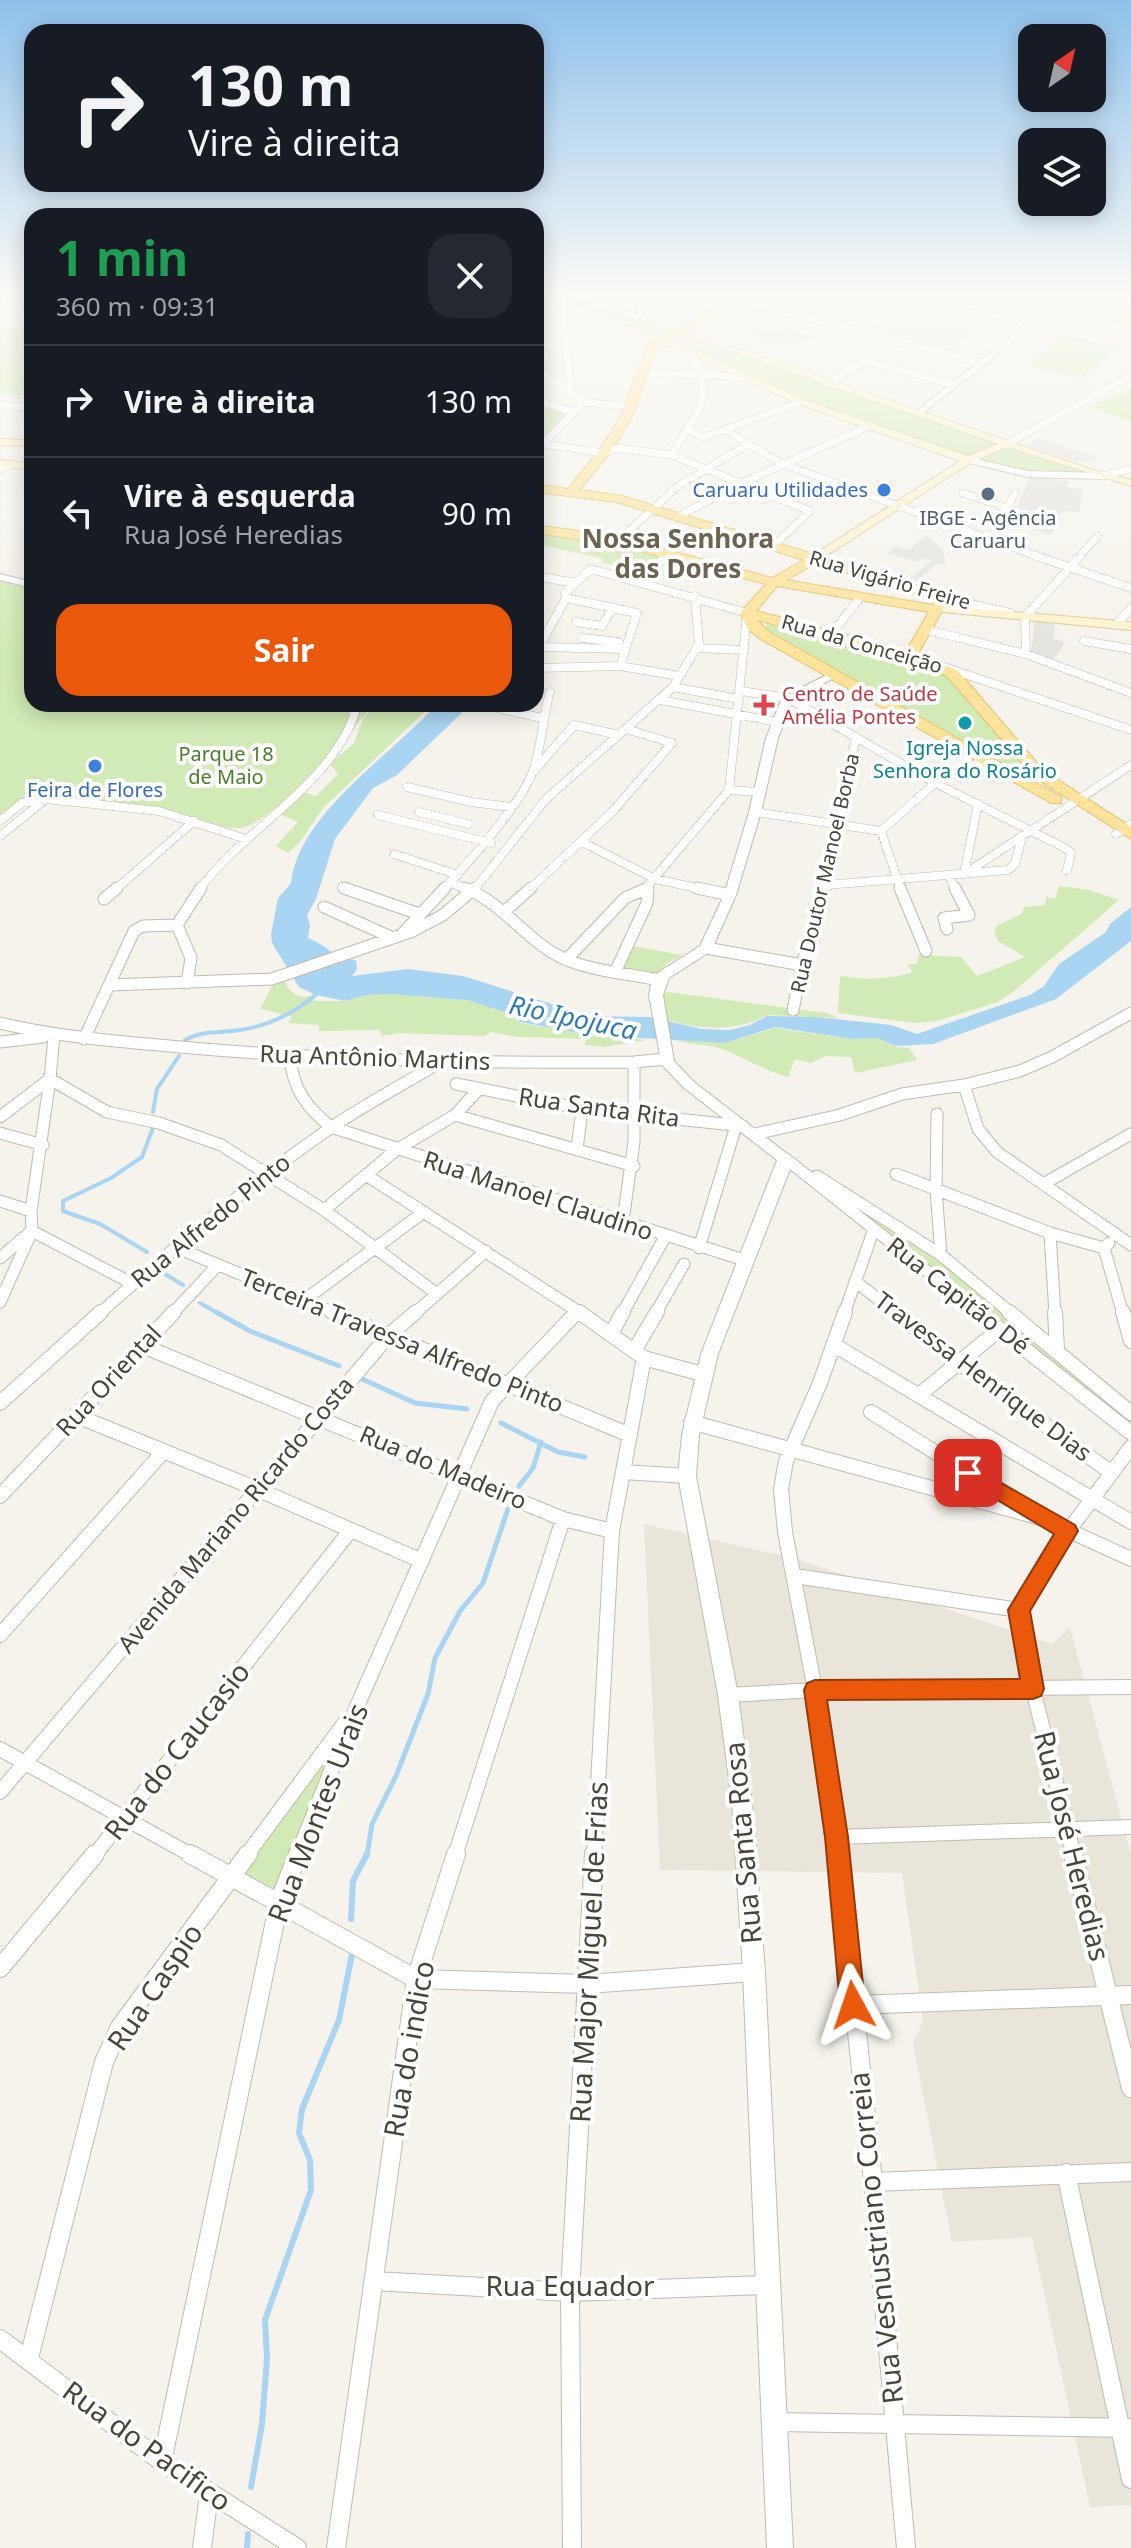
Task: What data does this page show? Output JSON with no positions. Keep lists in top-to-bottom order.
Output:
{
  "streets": {
    "main road": ["Rua Vigário Freire", "Rua da Conceição"],
    "street": [
      "Rua Doutor Manoel Borba",
      "Rua Antônio Martins",
      "Rua Santa Rita",
      "Rua Manoel Claudino",
      "Rua Alfredo Pinto",
      "Rua Capitão Dé",
      "Terceira Travessa Alfredo Pinto",
      "Travessa Henrique Dias",
      "Rua Oriental",
      "Rua do Madeiro",
      "Avenida Mariano Ricardo Costa",
      "Rua do Caucasio",
      "Rua Montes Urais",
      "Rua Santa Rosa",
      "Rua José Heredias",
      "Rua Major Miguel de Frias",
      "Rua Caspio",
      "Rua do indico",
      "Rua Vesnustriano Correia",
      "Rua Equador",
      "Rua do Pacifico"
    ]
  },
  "crossings": [
    ["Rua Antônio Martins", "Rua Alfredo Pinto"],
    ["Rua Antônio Martins", "Rua Capitão Dé"],
    ["Rua Santa Rita", "Rua Capitão Dé"],
    ["Rua Manoel Claudino", "Rua Alfredo Pinto"],
    ["Rua Manoel Claudino", "Rua Santa Rosa"],
    ["Rua Alfredo Pinto", "Terceira Travessa Alfredo Pinto"],
    ["Rua Capitão Dé", "Rua Santa Rosa"],
    ["Rua Capitão Dé", "Rua Vesnustriano Correia"],
    ["Terceira Travessa Alfredo Pinto", "Rua Oriental"],
    ["Terceira Travessa Alfredo Pinto", "Avenida Mariano Ricardo Costa"],
    ["Terceira Travessa Alfredo Pinto", "Rua Montes Urais"],
    ["Terceira Travessa Alfredo Pinto", "Rua Major Miguel de Frias"],
    ["Travessa Henrique Dias", "Rua Vesnustriano Correia"],
    ["Rua Oriental", "Rua do Madeiro"],
    ["Rua do Madeiro", "Avenida Mariano Ricardo Costa"],
    ["Rua do Madeiro", "Rua Montes Urais"],
    ["Rua do Madeiro", "Rua Major Miguel de Frias"],
    ["Rua do Madeiro", "Rua do indico"],
    ["Rua Montes Urais", "Rua Caspio"],
    ["Rua Montes Urais", "Rua do Pacifico"],
    ["Rua Santa Rosa", "Rua Equador"],
    ["Rua Major Miguel de Frias", "Rua Equador"],
    ["Rua Caspio", "Rua do Pacifico"],
    ["Rua do indico", "Rua Equador"]
  ],
  "districts": ["Nossa Senhora das Dores"],
  "water": ["Rio Ipojuca"],
  "parks": ["Parque 18 de Maio"],
  "places": {
    "other": [
      "Caruaru Utilidades",
      "IBGE - Agência Caruaru",
      "Igreja Nossa Senhora do Rosário",
      "Feira de Flores"
    ],
    "health": ["Centro de Saúde Amélia Pontes"]
  },
  "north": "top right",
  "page": {
    "turn": ["130 m", "Vire à direita"],
    "heading": ["1 min", "360 m · 09:31"],
    "list": [
      {
        "name": "Vire à direita",
        "value": "130 m"
      },
      {
        "name": "Vire à esquerda",
        "note": "Rua José Heredias",
        "value": "90 m"
      }
    ],
    "buttons": "Sair"
  }
}
